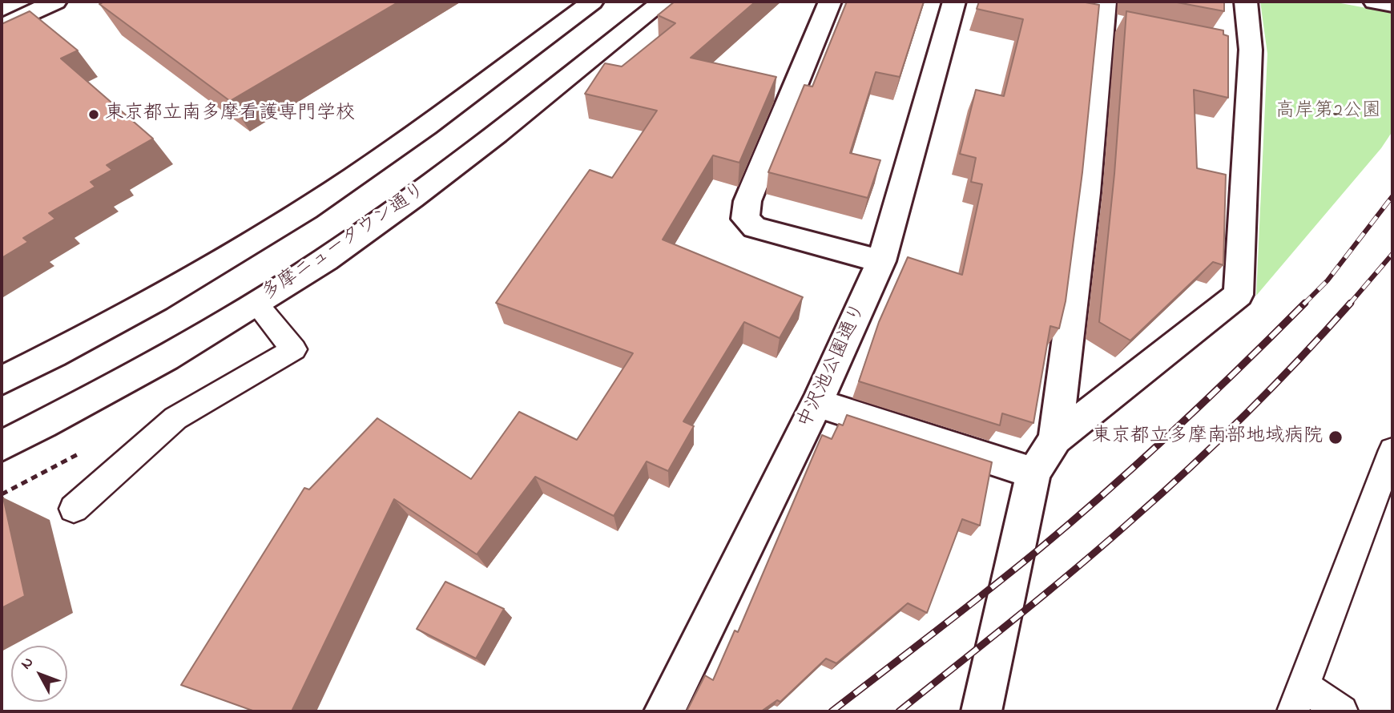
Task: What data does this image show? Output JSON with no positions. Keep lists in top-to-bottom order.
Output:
{
  "streets": {
    "street": ["多摩ニュータウン通り", "中沢池公園通り"]
  },
  "parks": ["高岸第2公園"],
  "places": ["東京都立南多摩看護専門学校", "東京都立多摩南部地域病院"],
  "north": "top left"
}
